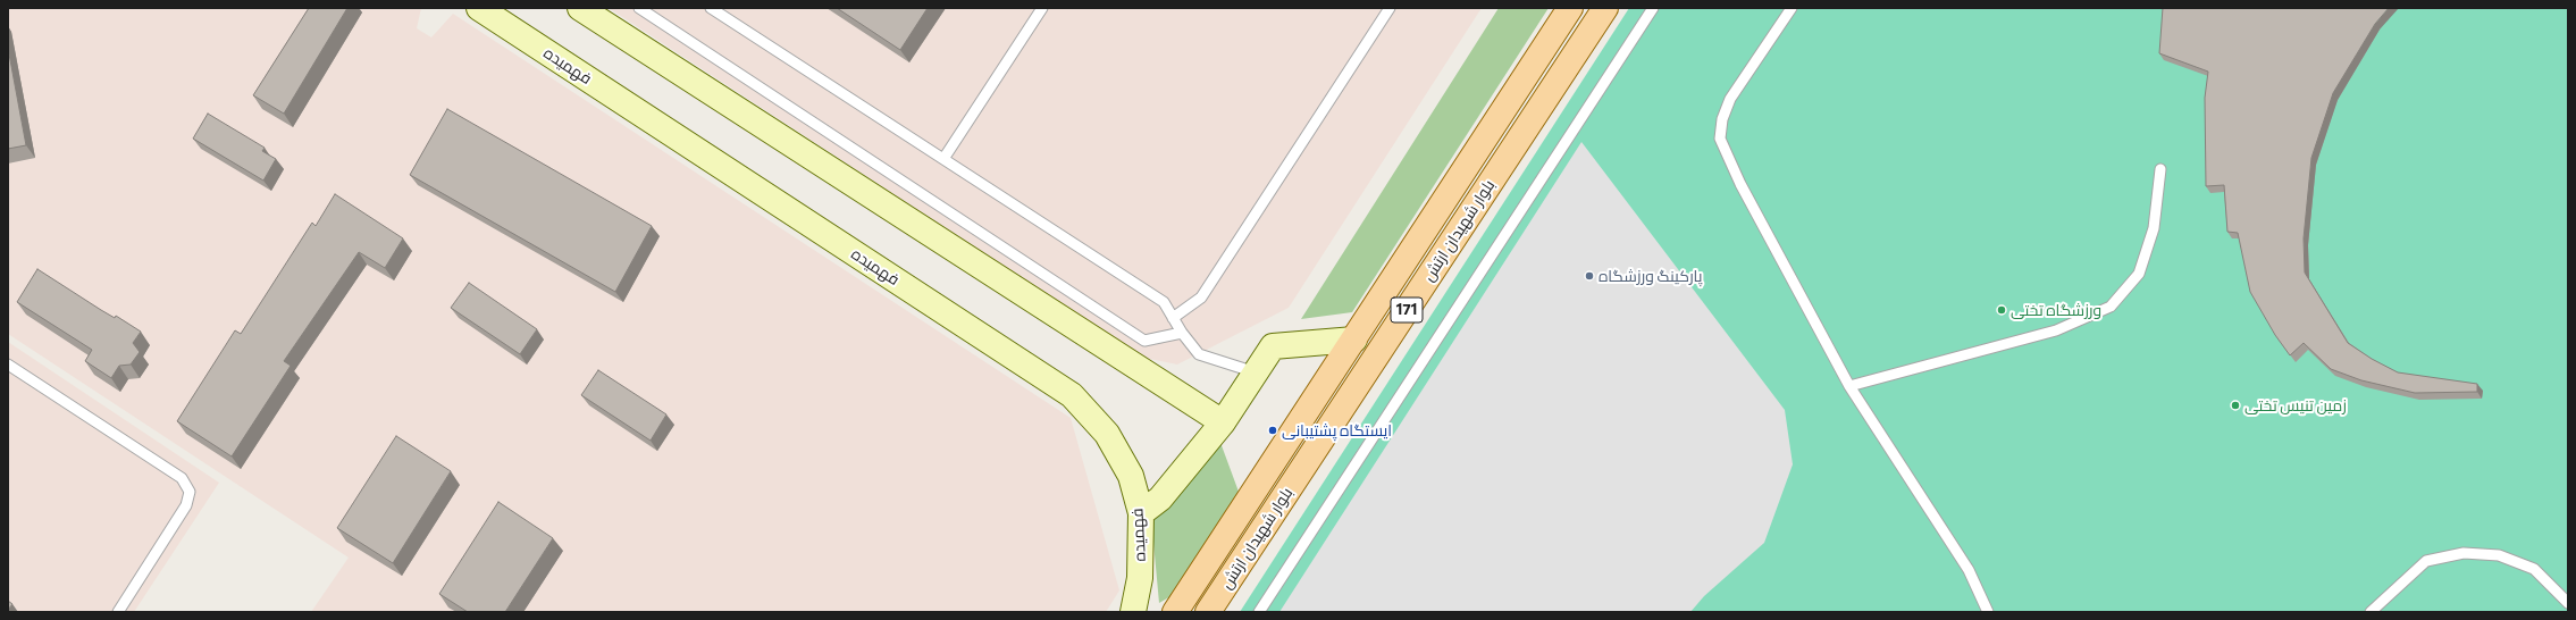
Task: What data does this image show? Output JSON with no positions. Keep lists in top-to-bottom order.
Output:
{
  "streets": {
    "main road": ["فهمیده", "بلوار شهیدان ارتش", "171"]
  },
  "places": [
    "پارکینگ ورزشگاه",
    "ورزشگاه تختی",
    "زمین تنیس تختی",
    "ایستگاه پشتیبانی"
  ]
}
